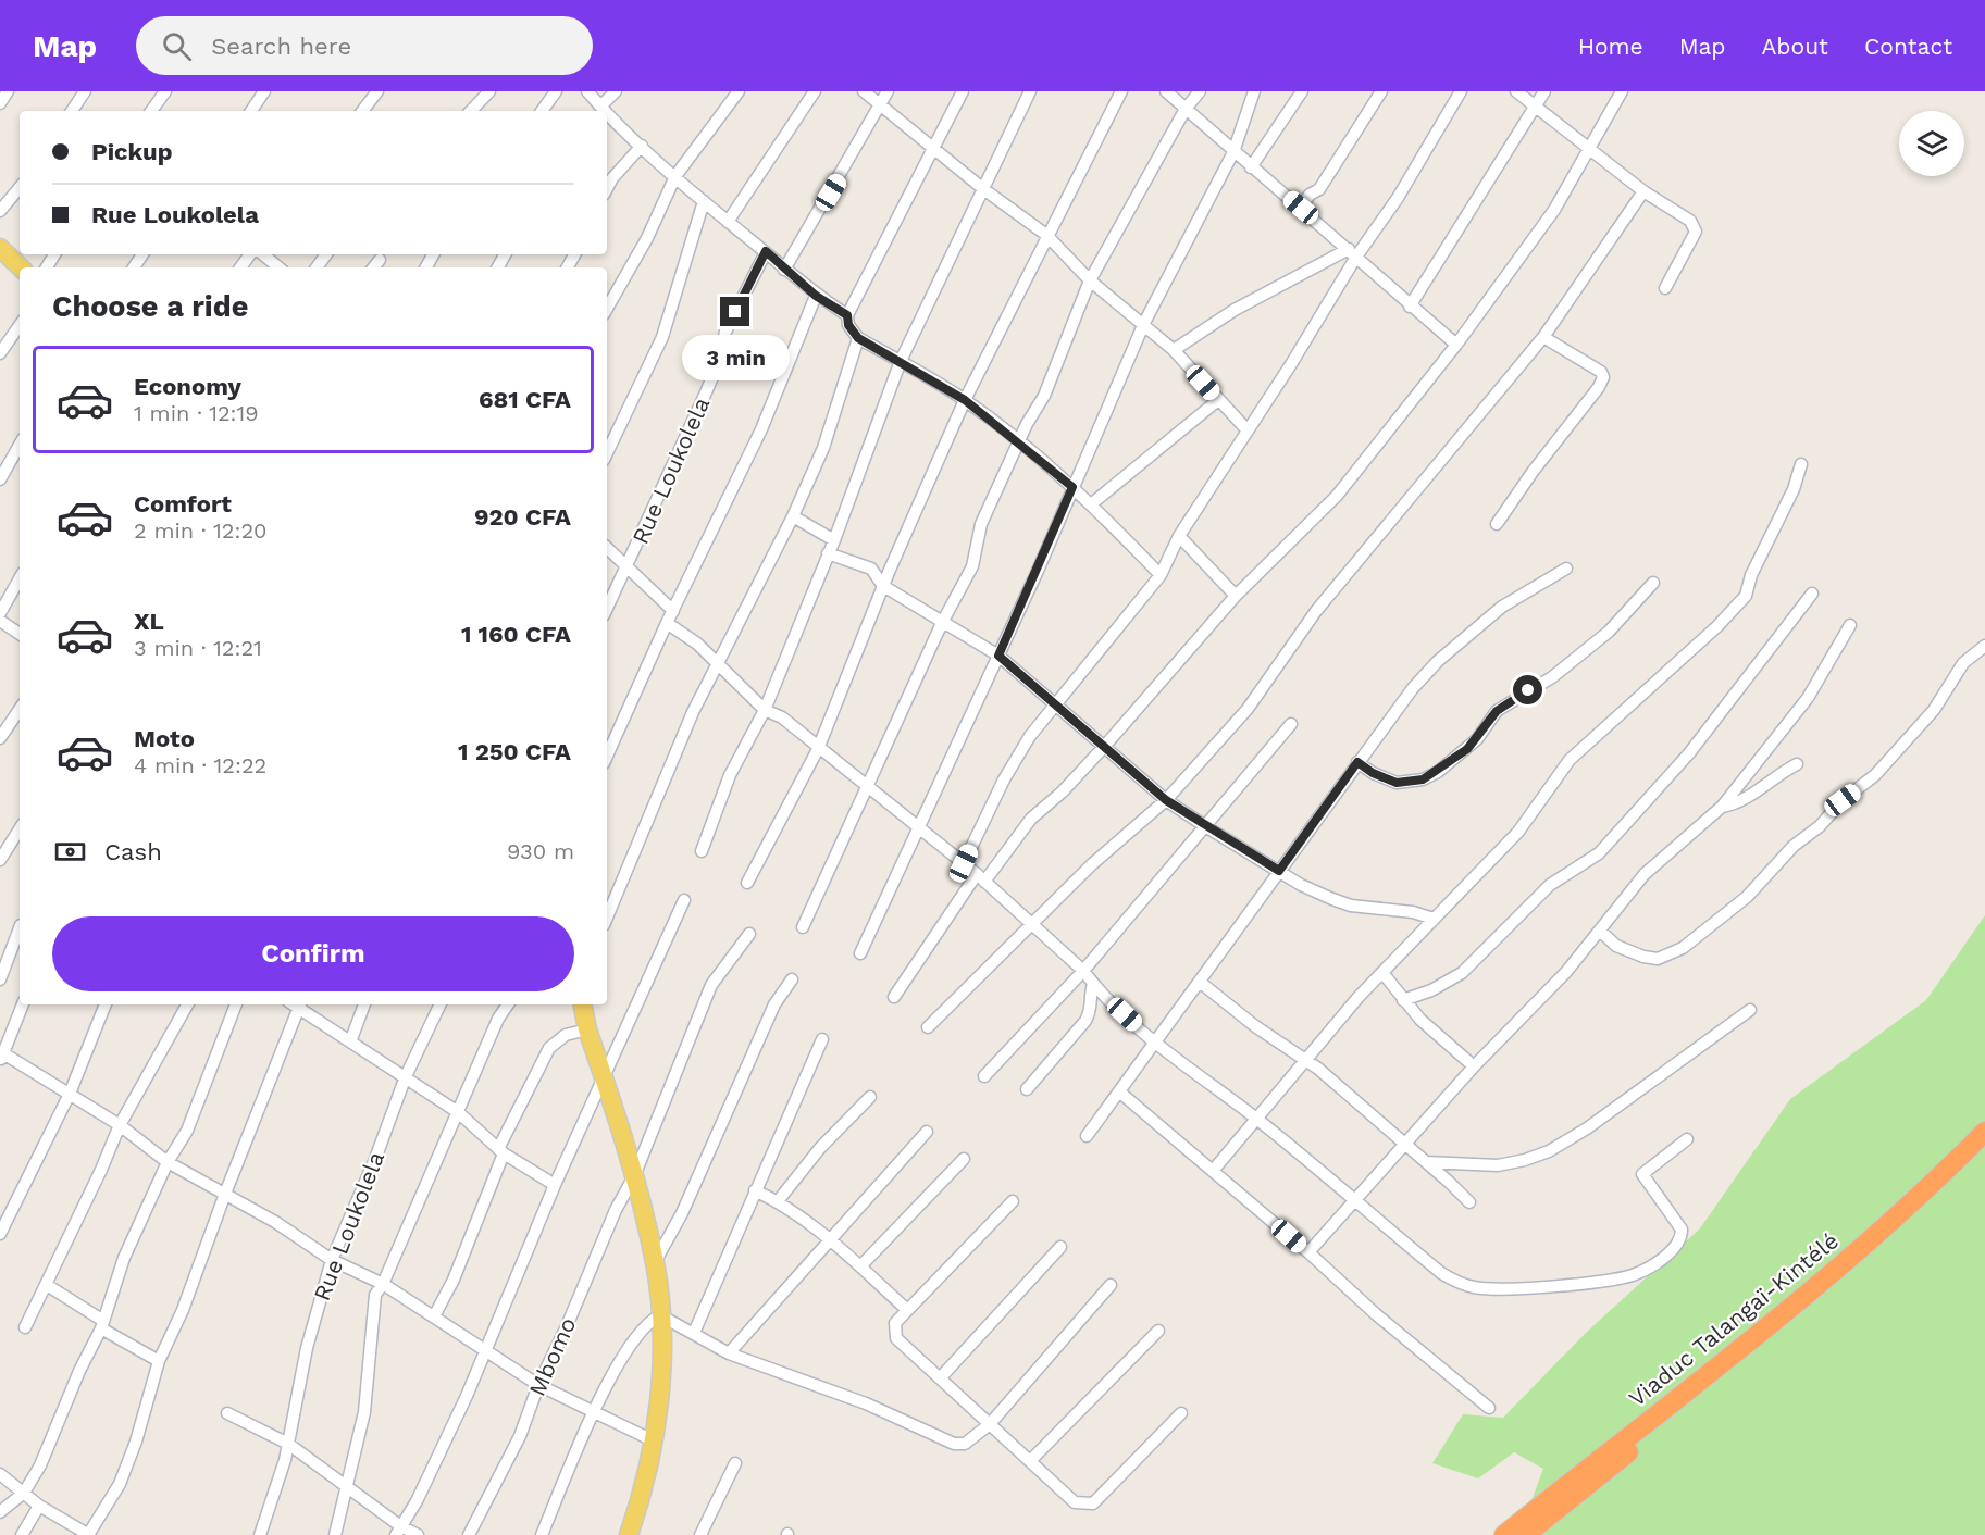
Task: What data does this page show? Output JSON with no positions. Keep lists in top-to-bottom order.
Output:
{
  "streets": {
    "highway": ["Viaduc Talangaï-Kintélé"],
    "street": ["Rue Loukolela", "Mbomo"]
  },
  "page": {
    "header": "Map",
    "search": "Search here",
    "nav": [
      "Home",
      "Map",
      "About",
      "Contact"
    ],
    "banner": ["Pickup", "Rue Loukolela"],
    "heading": "Choose a ride",
    "bubble": "3 min",
    "list": [
      {
        "name": "Economy",
        "note": "1 min · 12:19",
        "value": "681 CFA"
      },
      {
        "name": "Comfort",
        "note": "2 min · 12:20",
        "value": "920 CFA"
      },
      {
        "name": "XL",
        "note": "3 min · 12:21",
        "value": "1 160 CFA"
      },
      {
        "name": "Moto",
        "note": "4 min · 12:22",
        "value": "1 250 CFA"
      }
    ],
    "pay": ["Cash", "930 m"],
    "buttons": "Confirm"
  }
}
